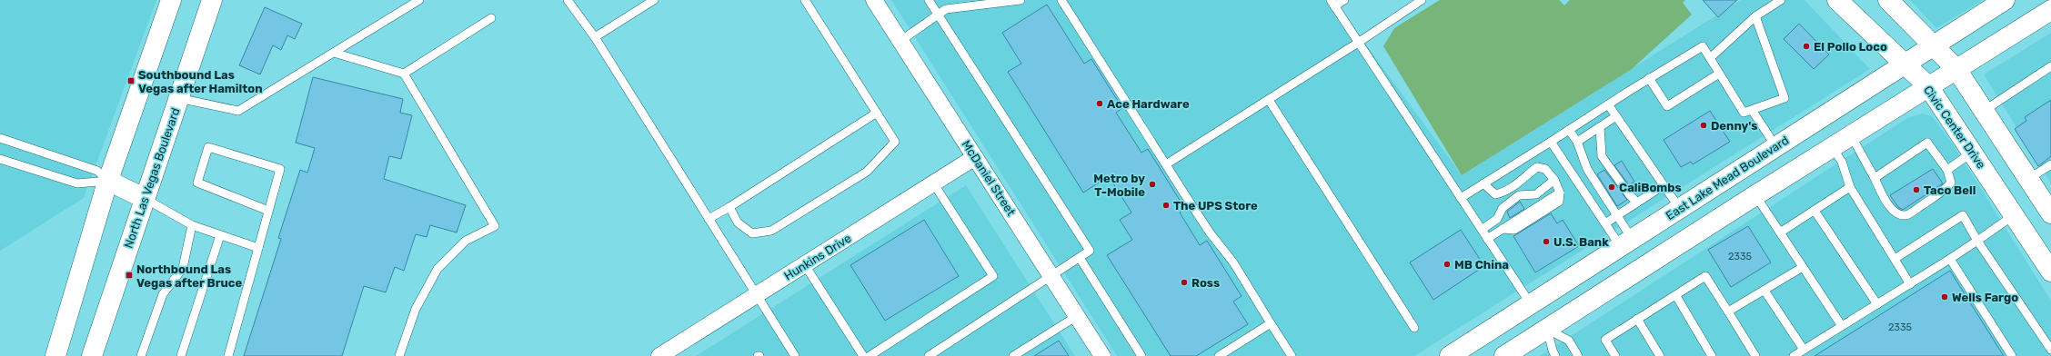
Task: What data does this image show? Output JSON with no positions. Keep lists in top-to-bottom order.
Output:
{
  "streets": {
    "main road": ["Civic Center Drive", "North Las Vegas Boulevard", "East Lake Mead Boulevard"],
    "street": ["McDaniel Street", "Hunkins Drive"]
  },
  "crossings": [
    ["Civic Center Drive", "East Lake Mead Boulevard"],
    ["McDaniel Street", "Hunkins Drive"]
  ],
  "places": {
    "other": [
      "El Pollo Loco",
      "Ace Hardware",
      "Denny's",
      "Metro by T-Mobile",
      "CaliBombs",
      "Taco Bell",
      "The UPS Store",
      "U.S. Bank",
      "MB China",
      "Ross",
      "Wells Fargo"
    ],
    "transit": ["Southbound Las Vegas after Hamilton", "Northbound Las Vegas after Bruce"]
  },
  "house_numbers": ["2335", "2335"]
}
